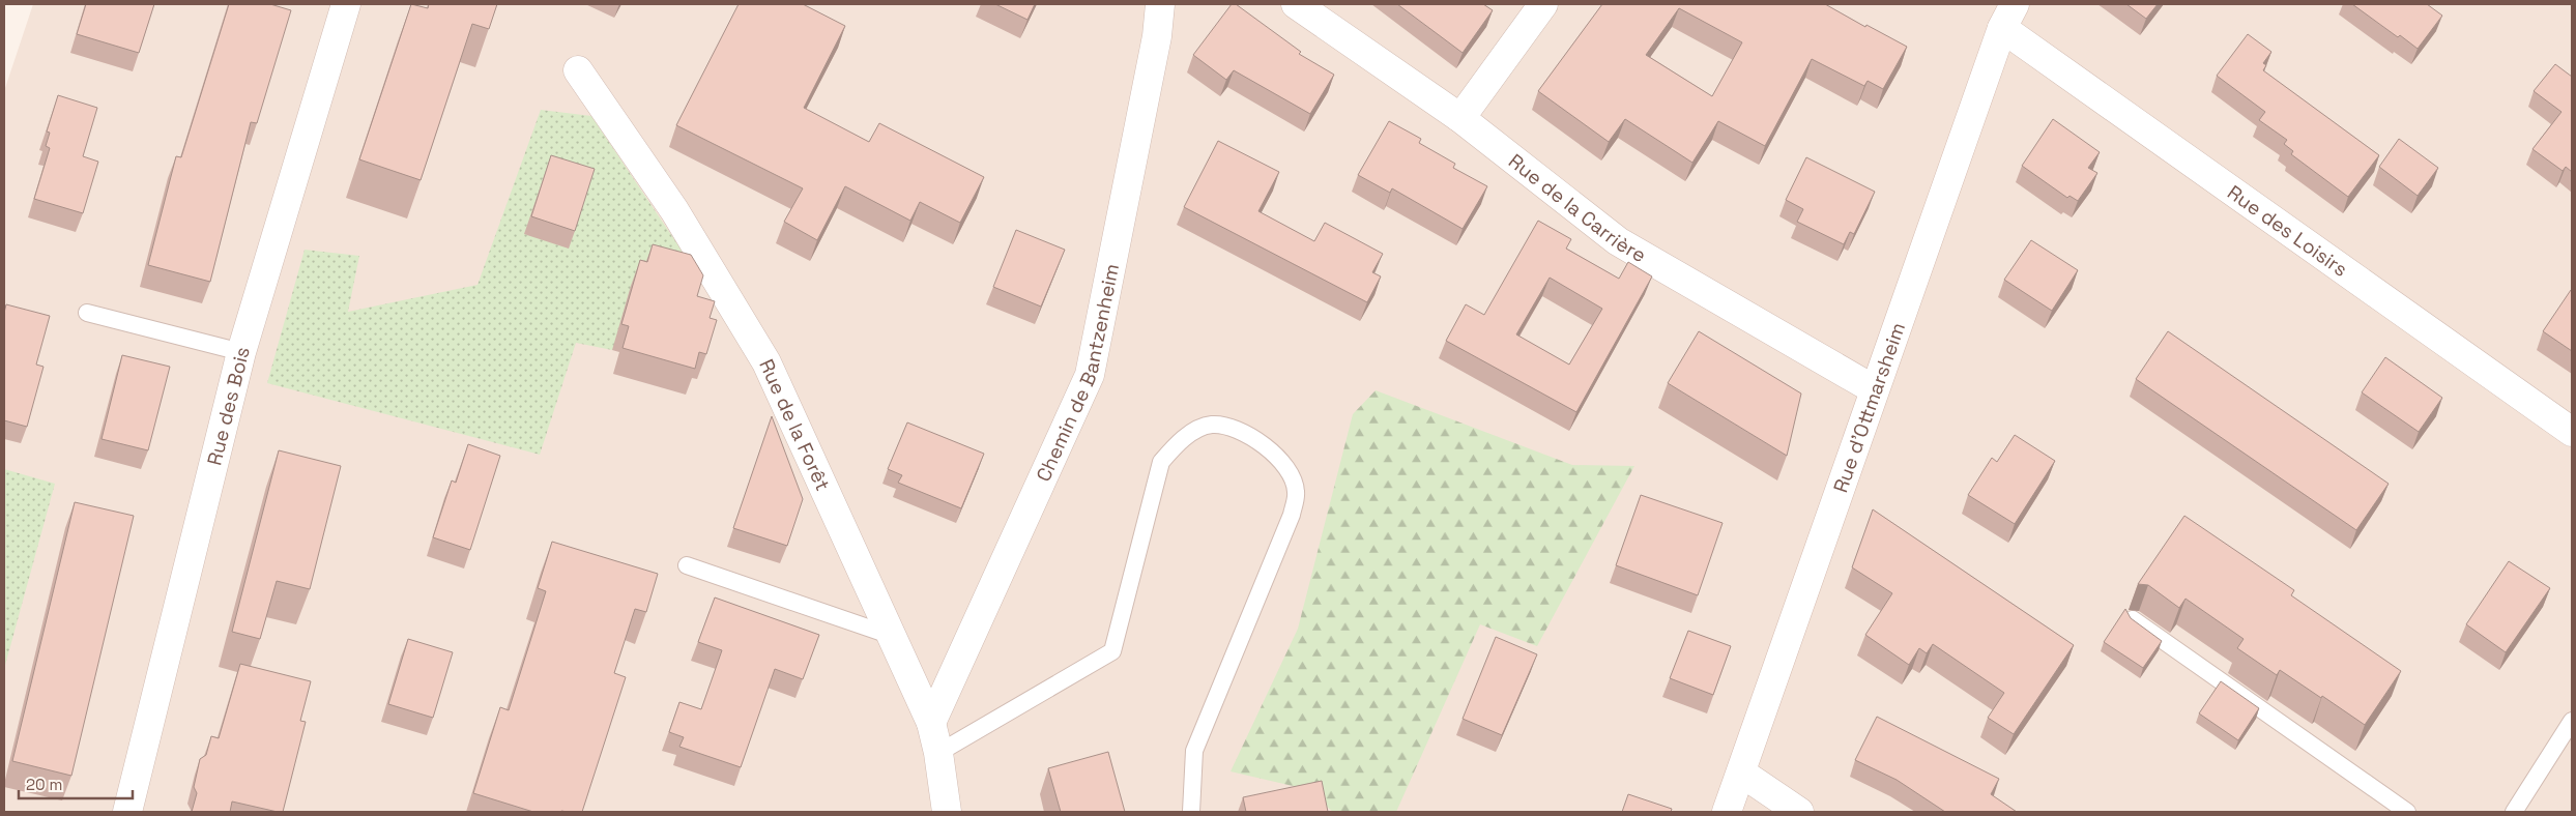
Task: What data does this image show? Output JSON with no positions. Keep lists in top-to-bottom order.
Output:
{
  "streets": {
    "street": [
      "Rue de la Carrière",
      "Rue des Loisirs",
      "Chemin de Bantzenheim",
      "Rue des Bois",
      "Rue d'Ottmarsheim",
      "Rue de la Forêt"
    ]
  },
  "crossings": [
    ["Rue de la Carrière", "Rue d'Ottmarsheim"],
    ["Rue des Loisirs", "Rue d'Ottmarsheim"],
    ["Chemin de Bantzenheim", "Rue de la Forêt"]
  ],
  "scale_bar": "20 m"
}
